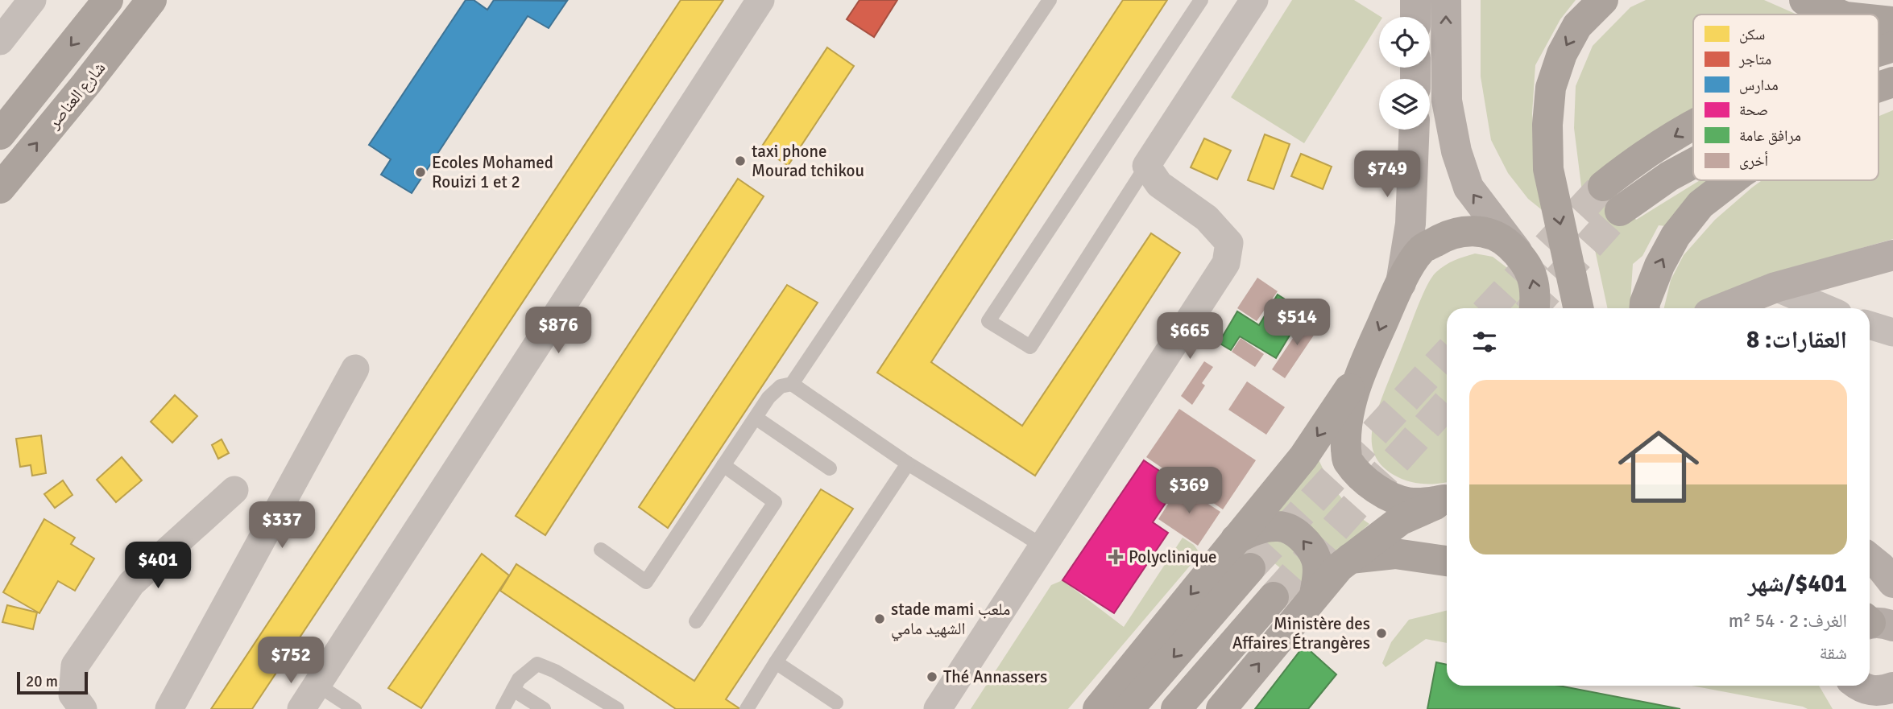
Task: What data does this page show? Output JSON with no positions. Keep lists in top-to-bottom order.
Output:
{
  "streets": {
    "highway": ["شارع العناصر"]
  },
  "places": {
    "other": [
      "taxi phone Mourad tchikou",
      "Ecoles Mohamed Rouizi 1 et 2",
      "stade mami ملعب الشهيد مامي",
      "Ministère des Affaires Étrangères",
      "Thé Annassers"
    ],
    "health": ["Polyclinique"]
  },
  "legend": [
    "سكن",
    "متاجر",
    "مدارس",
    "صحة",
    "مرافق عامة",
    "أخرى"
  ],
  "scale_bar": "20 m",
  "page": {
    "price": [
      "$749",
      "$514",
      "$876",
      "$665",
      "$369",
      "$337",
      "$401",
      "$752"
    ],
    "heading": "العقارات: 8",
    "list": [
      {
        "name": "$401/شهر",
        "note": "الغرف: 2 · 54 m² · شقة"
      }
    ],
    "scale": "20 m"
  }
}
